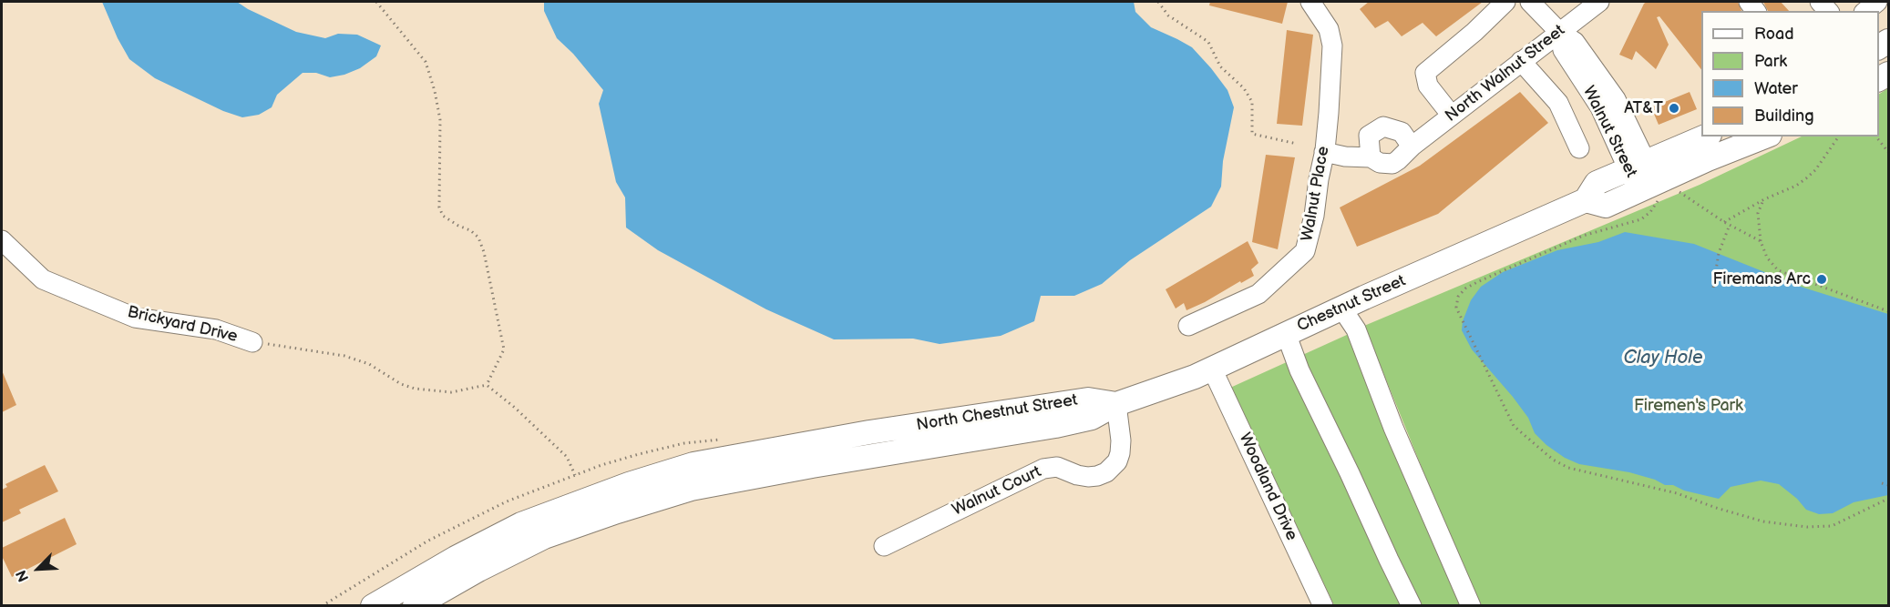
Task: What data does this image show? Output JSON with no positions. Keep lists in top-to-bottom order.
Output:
{
  "streets": {
    "main road": ["Chestnut Street", "North Chestnut Street"],
    "street": [
      "North Walnut Street",
      "Walnut Street",
      "Walnut Place",
      "Brickyard Drive",
      "Woodland Drive",
      "Walnut Court"
    ]
  },
  "crossings": [
    ["North Walnut Street", "Walnut Street"],
    ["Walnut Street", "Chestnut Street"],
    ["Chestnut Street", "North Chestnut Street"],
    ["Chestnut Street", "Woodland Drive"],
    ["Chestnut Street", "Walnut Court"],
    ["North Chestnut Street", "Walnut Court"]
  ],
  "water": ["Clay Hole"],
  "parks": ["Firemen's Park"],
  "places": ["AT&T", "Firemans Arc"],
  "legend": [
    "Road",
    "Park",
    "Water",
    "Building"
  ],
  "north": "bottom left"
}
